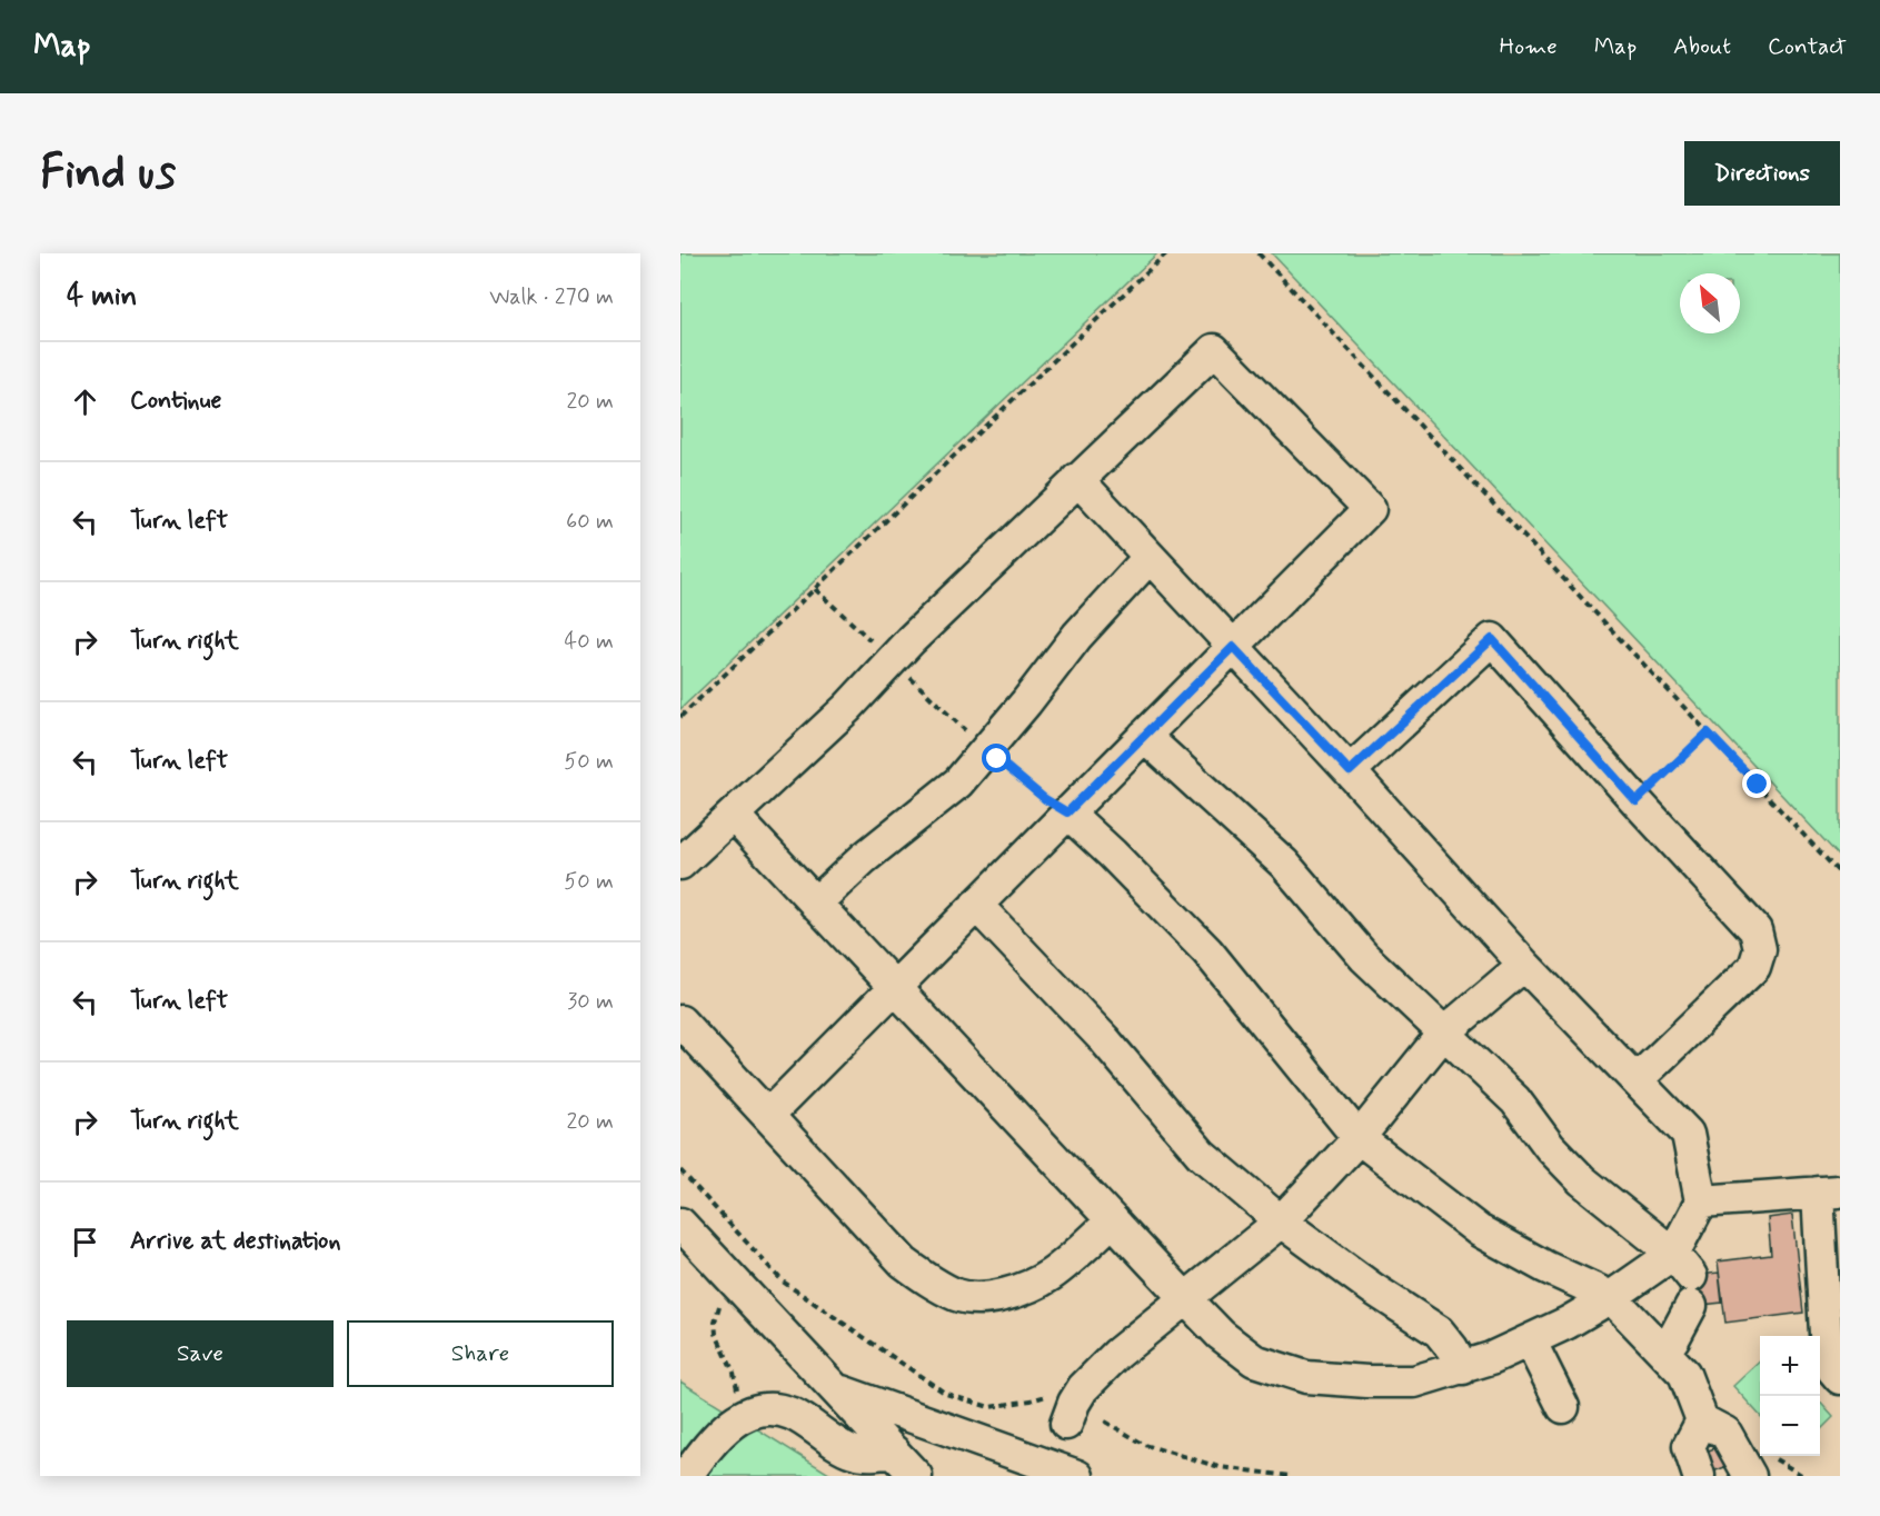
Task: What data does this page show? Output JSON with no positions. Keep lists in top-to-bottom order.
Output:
{
  "north": "top left",
  "page": {
    "header": "Map",
    "nav": [
      "Home",
      "Map",
      "About",
      "Contact"
    ],
    "buttons": [
      "Directions",
      ["Save", "Share"]
    ],
    "title": "Find us",
    "heading": ["4 min", "Walk · 270 m"],
    "list": [
      ["Continue", "20 m"],
      ["Turn left", "60 m"],
      ["Turn right", "40 m"],
      ["Turn left", "50 m"],
      ["Turn right", "50 m"],
      ["Turn left", "30 m"],
      ["Turn right", "20 m"],
      "Arrive at destination"
    ],
    "map_buttons": ["+", "−"]
  }
}
